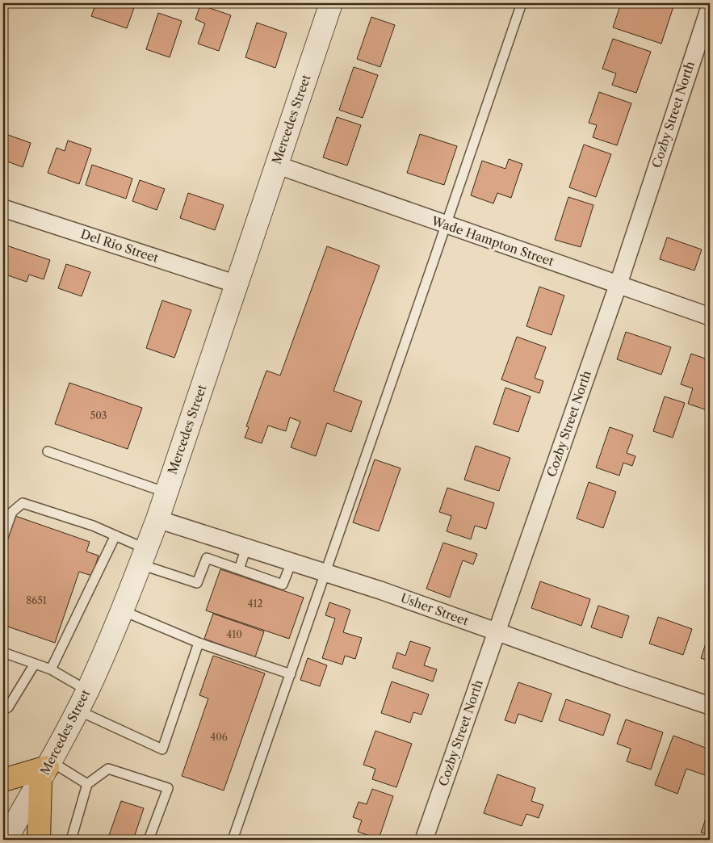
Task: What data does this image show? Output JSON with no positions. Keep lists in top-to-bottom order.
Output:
{
  "streets": {
    "street": [
      "Cozby Street North",
      "Mercedes Street",
      "Wade Hampton Street",
      "Del Rio Street",
      "Usher Street"
    ]
  },
  "crossings": [
    ["Cozby Street North", "Wade Hampton Street"],
    ["Cozby Street North", "Usher Street"],
    ["Mercedes Street", "Wade Hampton Street"],
    ["Mercedes Street", "Del Rio Street"],
    ["Mercedes Street", "Usher Street"]
  ],
  "house_numbers": [
    "503",
    "8651",
    "412",
    "410",
    "406"
  ]
}
